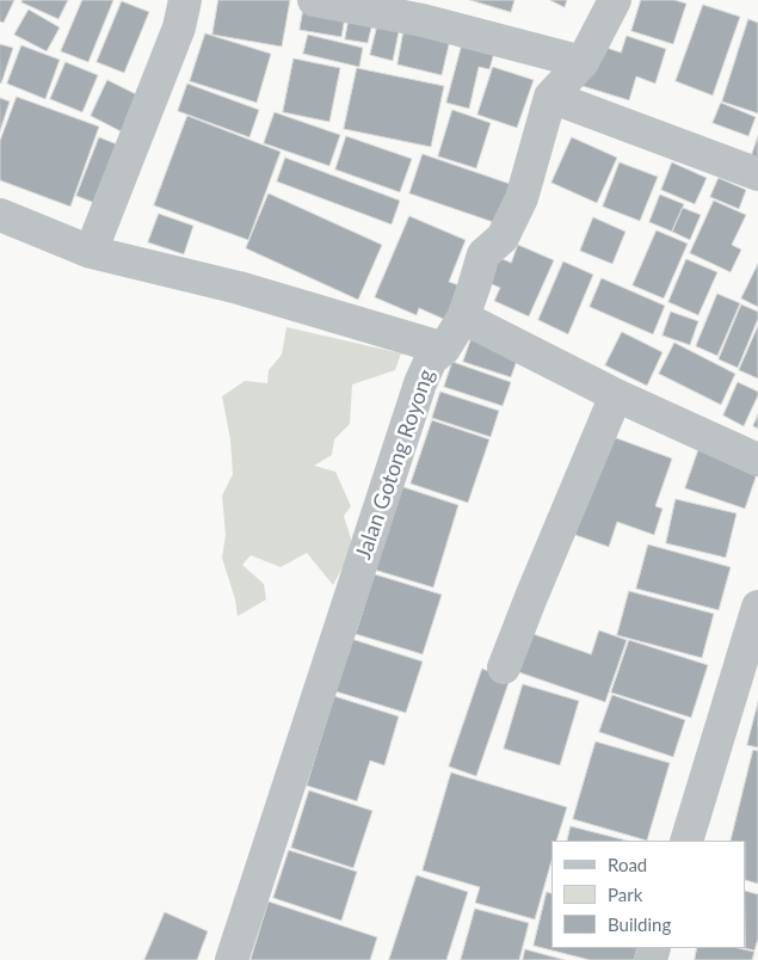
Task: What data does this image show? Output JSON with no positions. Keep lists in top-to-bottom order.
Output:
{
  "streets": {
    "street": ["Jalan Gotong Royong"]
  },
  "legend": ["Road", "Park", "Building"]
}
